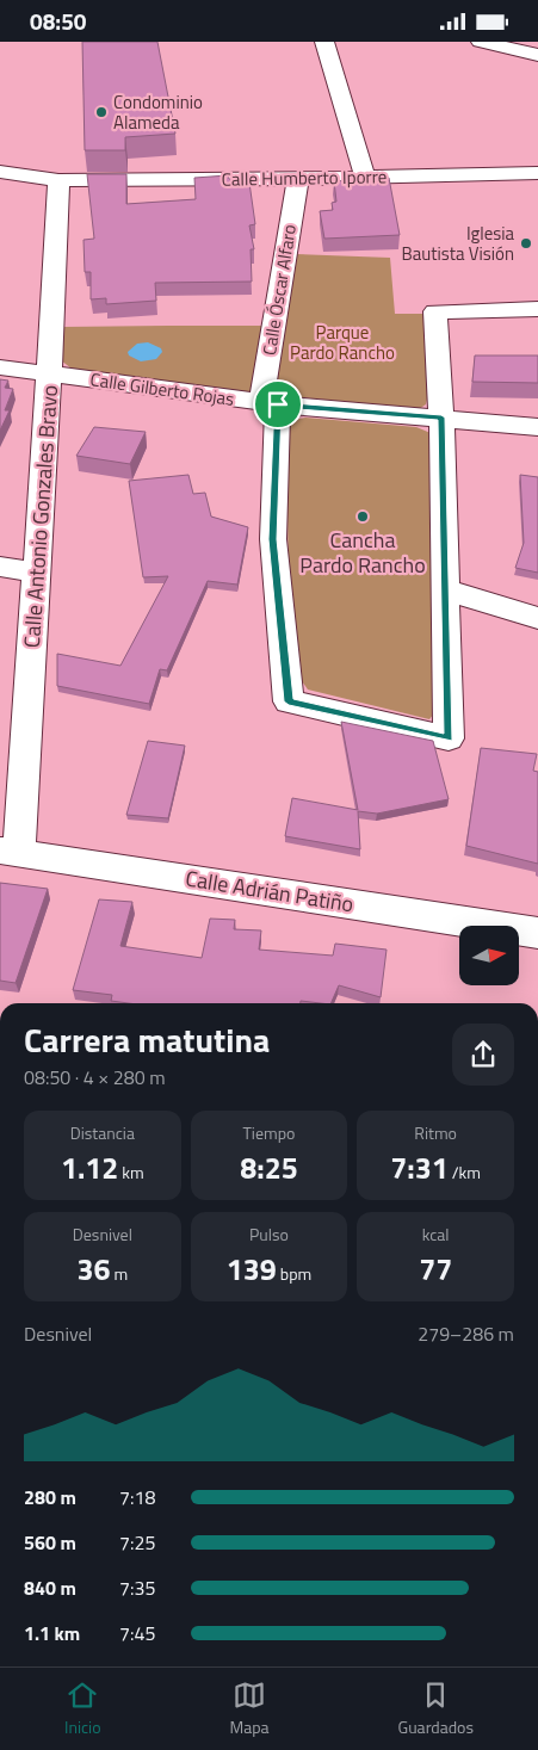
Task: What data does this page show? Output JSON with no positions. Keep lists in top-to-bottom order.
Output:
{
  "streets": {
    "street": [
      "Calle Humberto Iporre",
      "Calle Óscar Alfaro",
      "Calle Gilberto Rojas",
      "Calle Antonio Gonzales Bravo",
      "Calle Adrián Patiño"
    ]
  },
  "crossings": [
    ["Calle Humberto Iporre", "Calle Óscar Alfaro"],
    ["Calle Humberto Iporre", "Calle Antonio Gonzales Bravo"],
    ["Calle Óscar Alfaro", "Calle Gilberto Rojas"],
    ["Calle Gilberto Rojas", "Calle Antonio Gonzales Bravo"],
    ["Calle Antonio Gonzales Bravo", "Calle Adrián Patiño"]
  ],
  "parks": ["Parque Pardo Rancho"],
  "places": ["Condominio Alameda", "Iglesia Bautista Visión", "Cancha Pardo Rancho"],
  "north": "right",
  "page": {
    "status": "08:50",
    "heading": ["Carrera matutina", "08:50 · 4 × 280 m"],
    "stats": [
      ["Distancia", "1.12 km"],
      ["Tiempo", "8:25"],
      ["Ritmo", "7:31 /km"],
      ["Desnivel", "36 m"],
      ["Pulso", "139 bpm"],
      ["kcal", "77"]
    ],
    "chart": ["Desnivel", "279–286 m"],
    "list": [
      {
        "name": "280 m",
        "note": "7:18"
      },
      {
        "name": "560 m",
        "note": "7:25"
      },
      {
        "name": "840 m",
        "note": "7:35"
      },
      {
        "name": "1.1 km",
        "note": "7:45"
      }
    ],
    "tabs": ["Inicio", "Mapa", "Guardados"]
  }
}
